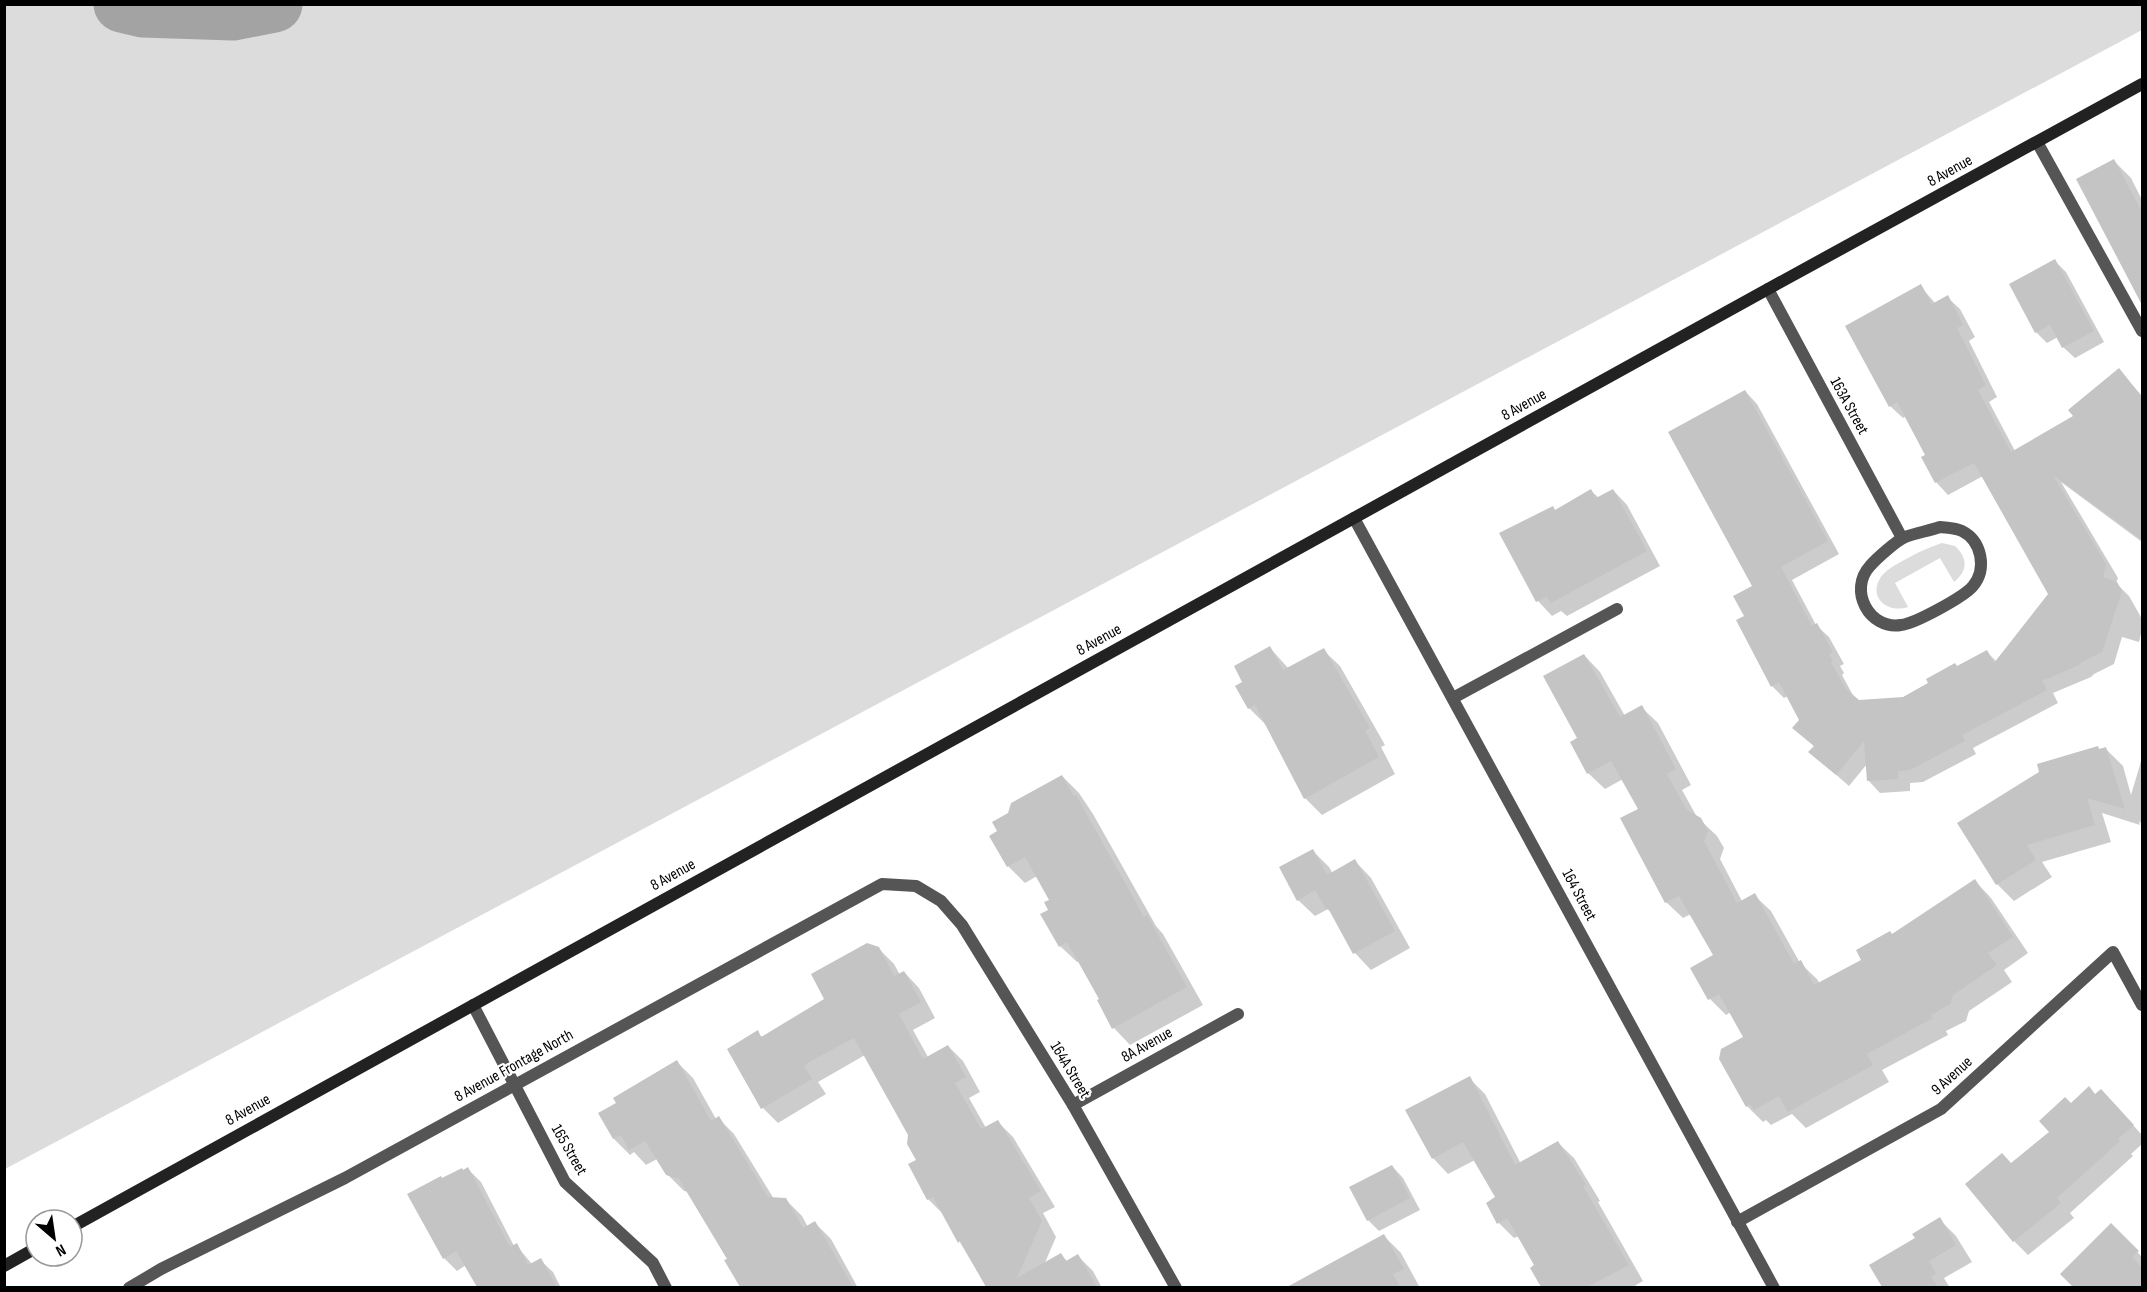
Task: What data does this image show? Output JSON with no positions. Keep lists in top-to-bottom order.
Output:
{
  "streets": {
    "main road": ["8 Avenue"],
    "street": [
      "163A Street",
      "164 Street",
      "8A Avenue",
      "8 Avenue Frontage North",
      "164A Street",
      "9 Avenue",
      "165 Street"
    ]
  },
  "crossings": [
    ["8 Avenue", "163A Street"],
    ["8 Avenue", "164 Street"],
    ["8 Avenue", "165 Street"],
    ["164 Street", "9 Avenue"],
    ["8A Avenue", "164A Street"],
    ["8 Avenue Frontage North", "164A Street"],
    ["8 Avenue Frontage North", "165 Street"]
  ],
  "north": "bottom right"
}
